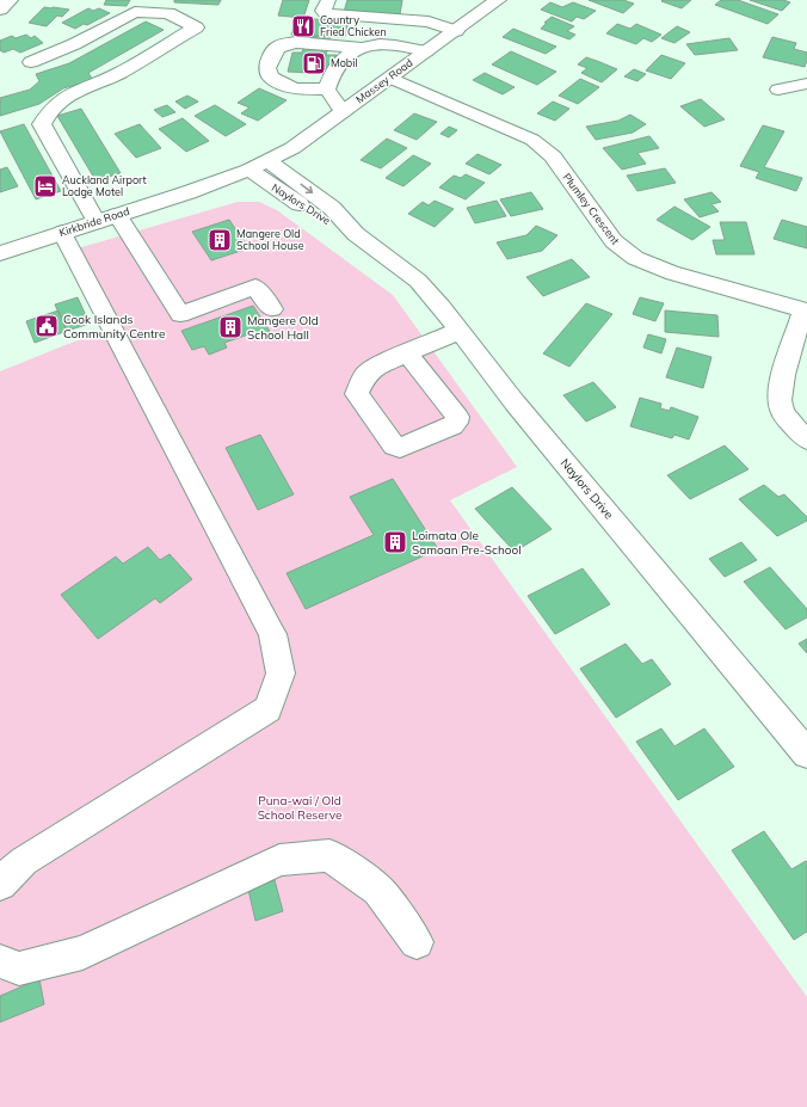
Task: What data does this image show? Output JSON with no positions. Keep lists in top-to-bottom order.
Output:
{
  "streets": {
    "street": [
      "Massey Road",
      "Naylors Drive",
      "Plumley Crescent",
      "Kirkbride Road"
    ]
  },
  "crossings": [
    ["Massey Road", "Naylors Drive"],
    ["Massey Road", "Plumley Crescent"],
    ["Massey Road", "Kirkbride Road"],
    ["Naylors Drive", "Kirkbride Road"]
  ],
  "parks": ["Puna-wai / Old School Reserve"],
  "places": {
    "restaurant": ["Country Fried Chicken"],
    "fuel station": ["Mobil"],
    "hotel": ["Auckland Airport Lodge Motel"],
    "building": ["Mangere Old School House", "Mangere Old School Hall", "Loimata Ole Samoan Pre-School"],
    "public building": ["Cook Islands Community Centre"]
  }
}
